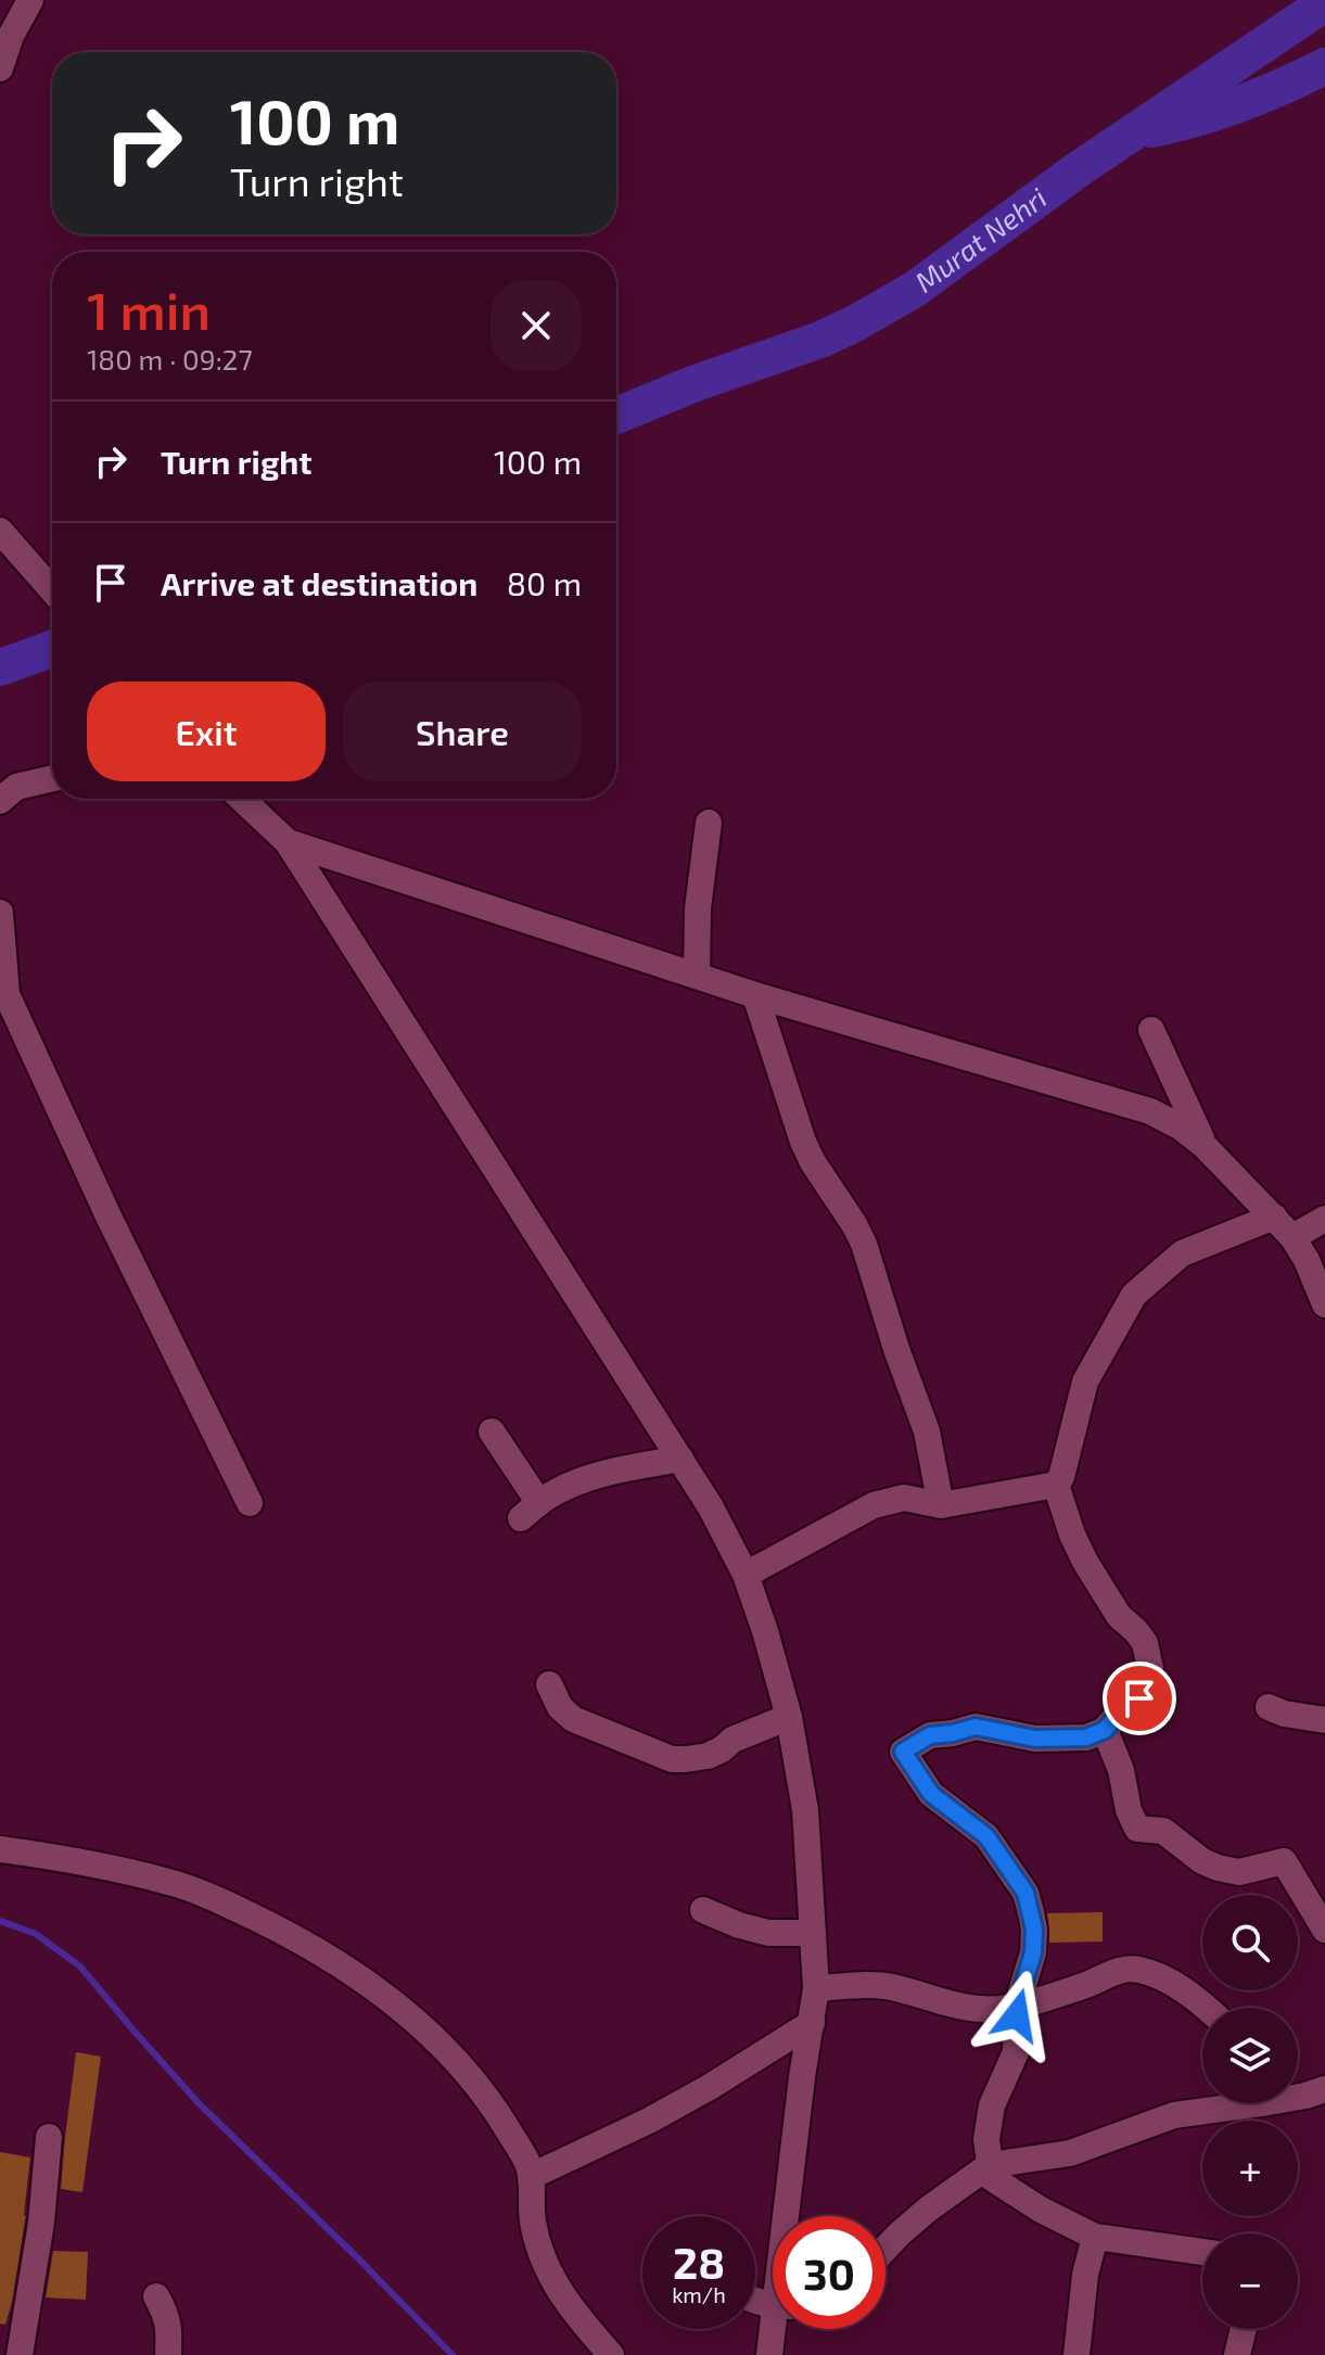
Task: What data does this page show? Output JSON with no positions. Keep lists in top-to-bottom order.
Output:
{
  "water": ["Murat Nehri"],
  "page": {
    "turn": ["100 m", "Turn right"],
    "heading": ["1 min", "180 m · 09:27"],
    "list": [
      {
        "name": "Turn right",
        "value": "100 m"
      },
      {
        "name": "Arrive at destination",
        "value": "80 m"
      }
    ],
    "buttons": ["Exit", "Share"],
    "map_buttons": ["+", "−"],
    "speed": "28 km/h",
    "limit": "30"
  }
}
